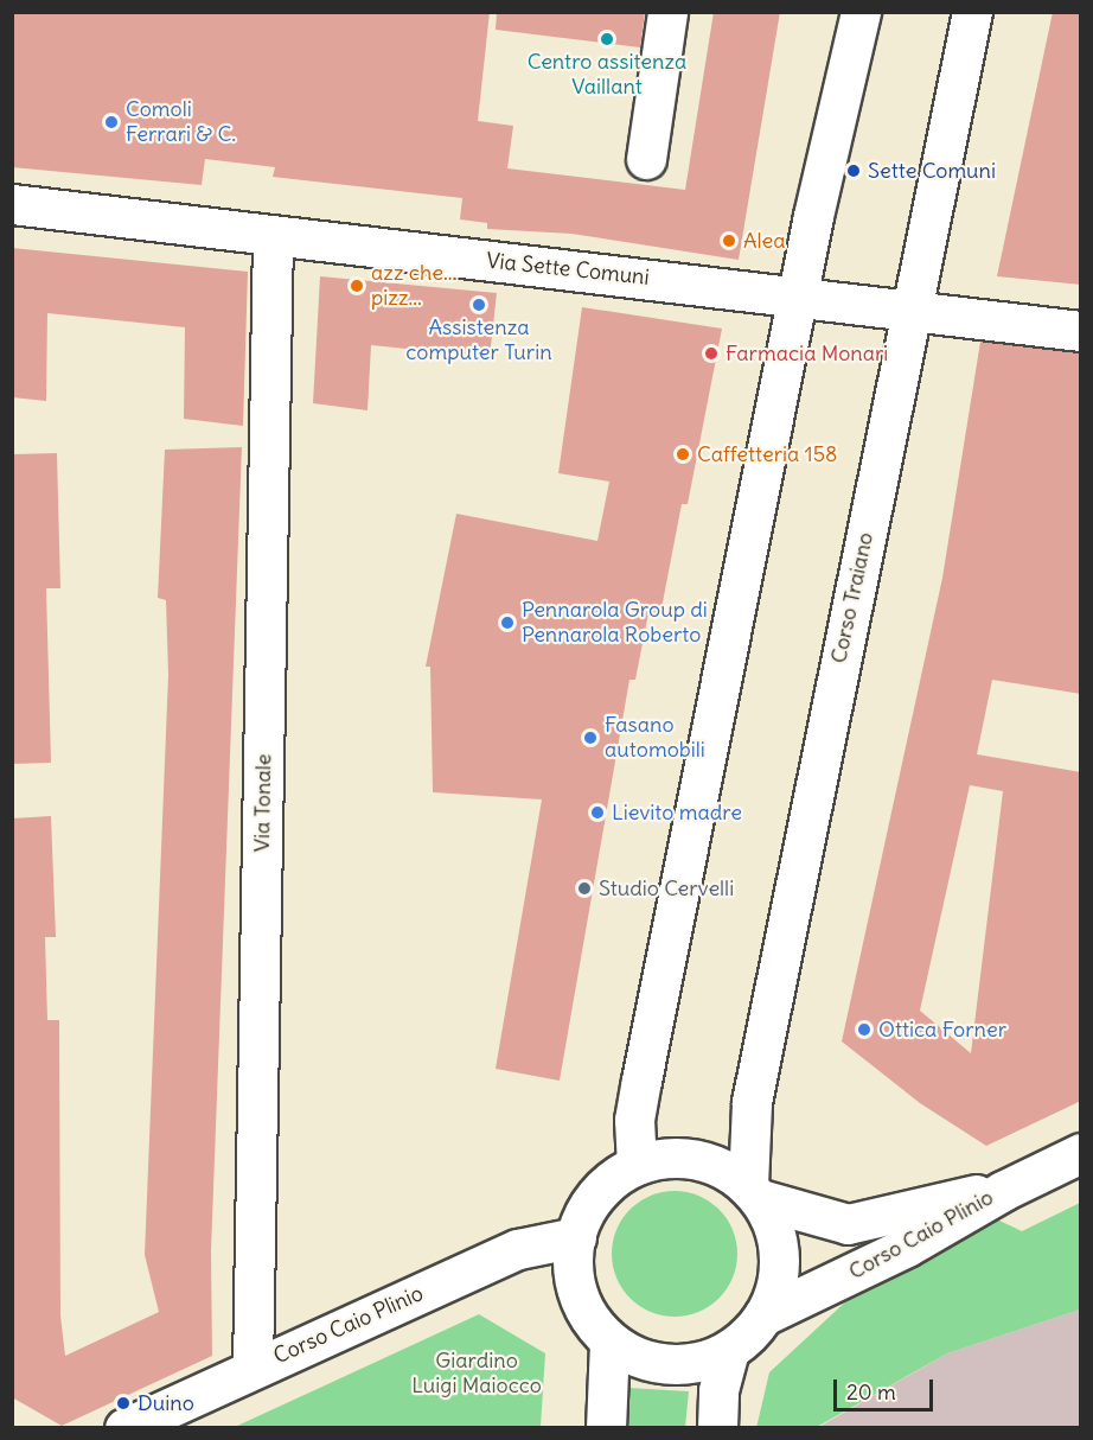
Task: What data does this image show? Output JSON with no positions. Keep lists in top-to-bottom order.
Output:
{
  "streets": {
    "street": [
      "Via Sette Comuni",
      "Corso Traiano",
      "Via Tonale",
      "Corso Caio Plinio"
    ]
  },
  "crossings": [
    ["Via Sette Comuni", "Corso Traiano"],
    ["Via Sette Comuni", "Via Tonale"],
    ["Corso Traiano", "Corso Caio Plinio"],
    ["Via Tonale", "Corso Caio Plinio"]
  ],
  "parks": ["Giardino Luigi Maiocco"],
  "places": [
    "Centro assitenza Vaillant",
    "Comoli Ferrari & C.",
    "Sette Comuni",
    "Alea",
    "azz che... pizz...",
    "Assistenza computer Turin",
    "Farmacia Monari",
    "Caffetteria 158",
    "Pennarola Group di Pennarola Roberto",
    "Fasano automobili",
    "Lievito madre",
    "Studio Cervelli",
    "Ottica Forner",
    "Duino"
  ],
  "scale_bar": "20 m"
}
